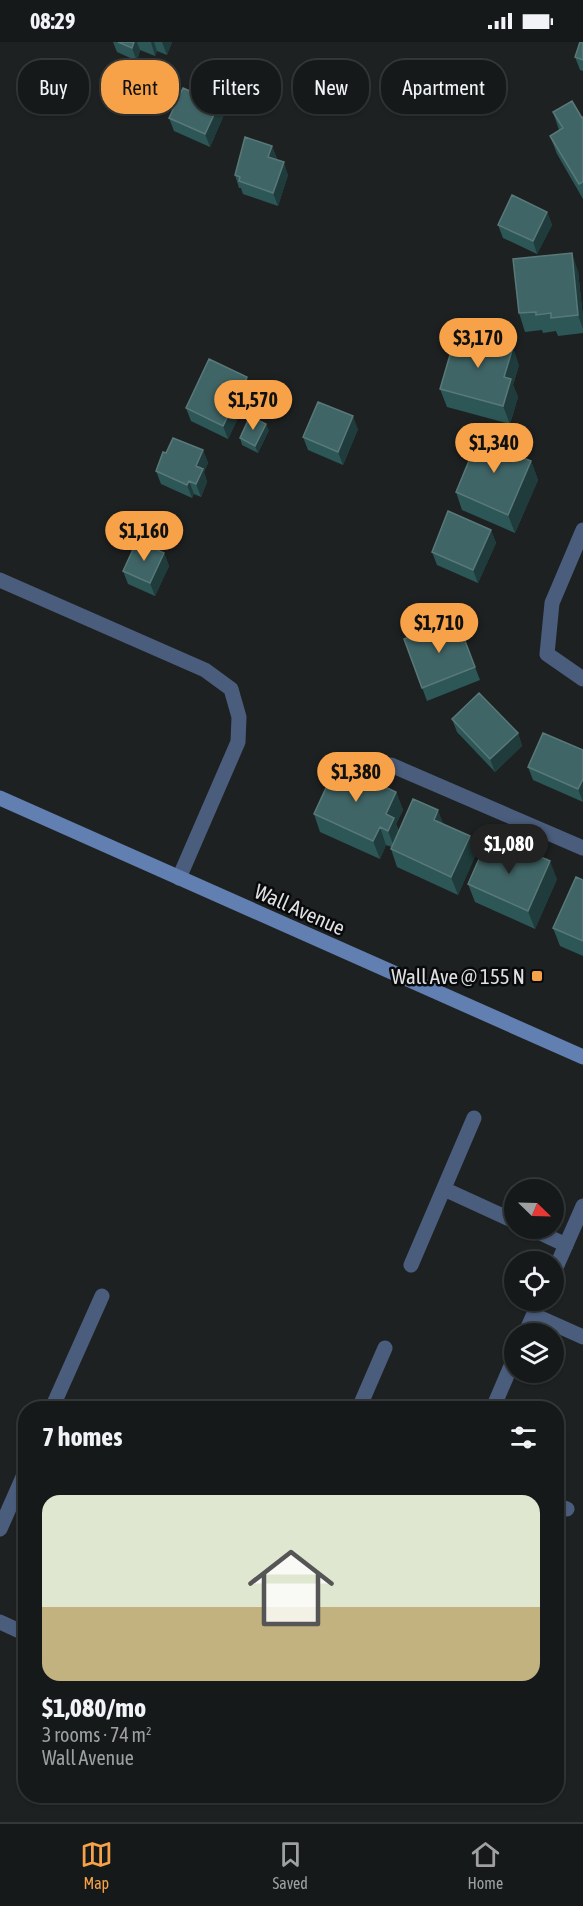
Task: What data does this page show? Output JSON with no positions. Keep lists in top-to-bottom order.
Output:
{
  "streets": {
    "main road": ["Wall Avenue"]
  },
  "places": {
    "transit": ["Wall Ave @ 155 N"]
  },
  "north": "bottom right",
  "page": {
    "status": "08:29",
    "chip": [
      "Buy",
      "Rent",
      "Filters",
      "New",
      "Apartment"
    ],
    "price": [
      "$3,170",
      "$1,570",
      "$1,340",
      "$1,160",
      "$1,710",
      "$1,380",
      "$1,080"
    ],
    "heading": "7 homes",
    "list": [
      {
        "name": "$1,080/mo",
        "note": "3 rooms · 74 m² · Wall Avenue"
      }
    ],
    "tabs": ["Map", "Saved", "Home"]
  }
}
